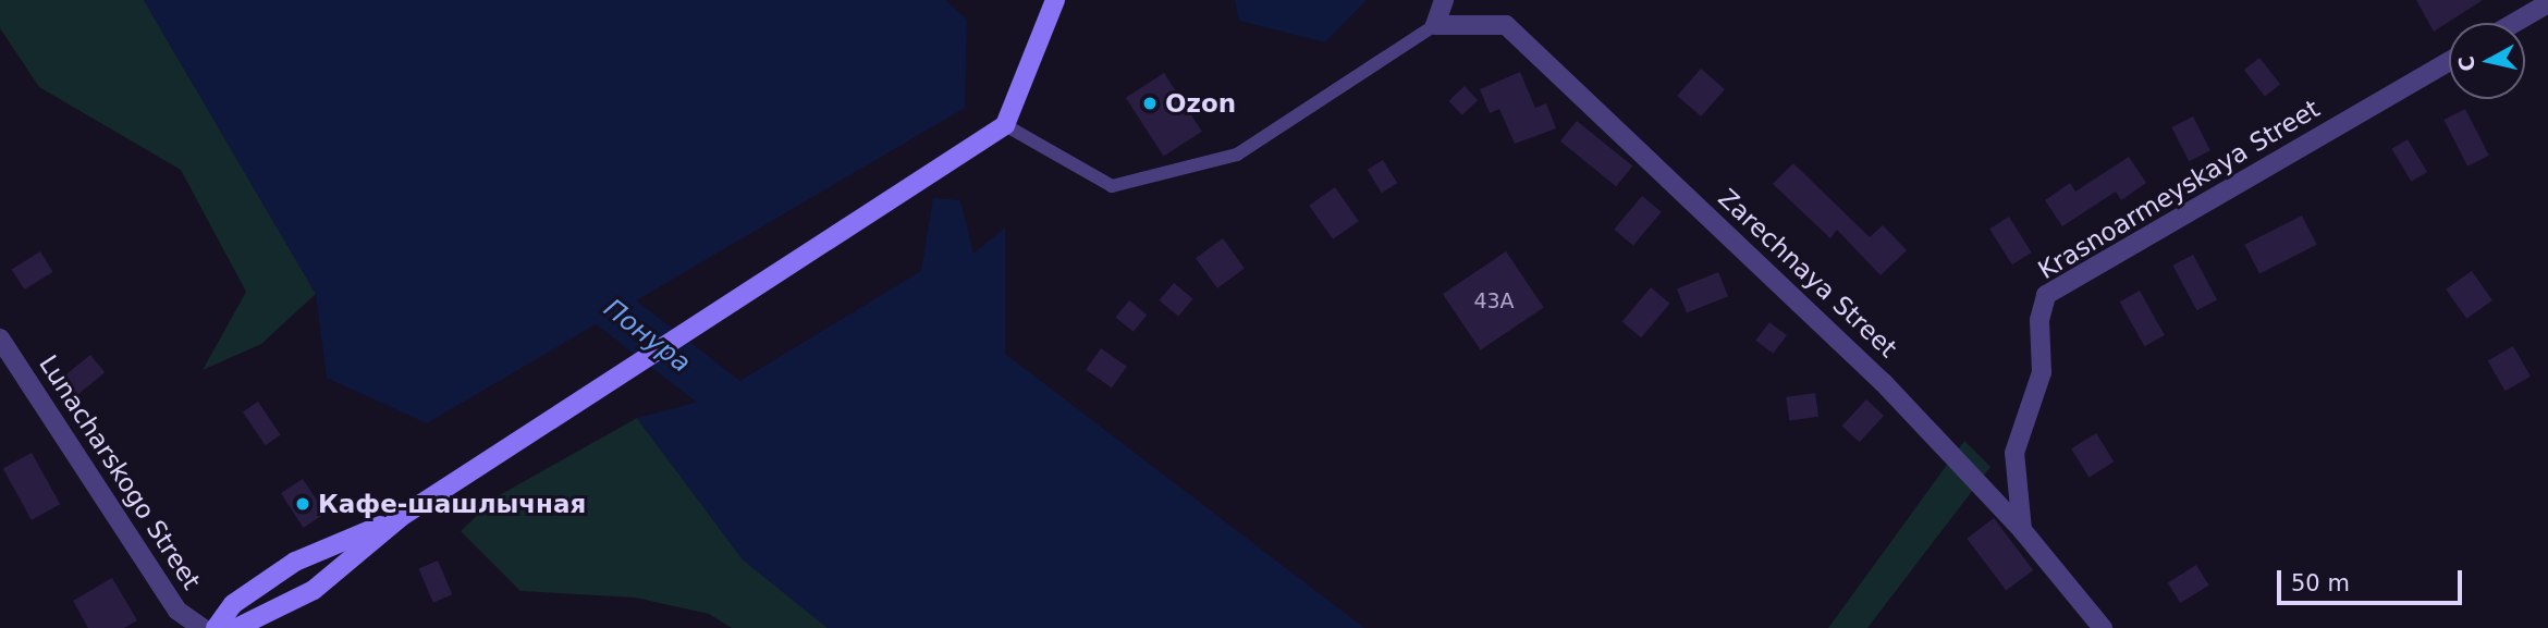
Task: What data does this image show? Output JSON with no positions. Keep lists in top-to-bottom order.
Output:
{
  "streets": {
    "street": ["Krasnoarmeyskaya Street", "Zarechnaya Street", "Lunacharskogo Street"]
  },
  "crossings": [
    ["Krasnoarmeyskaya Street", "Zarechnaya Street"]
  ],
  "water": ["Понура"],
  "places": ["Ozon", "Кафе-шашлычная"],
  "house_numbers": ["43А"],
  "scale_bar": "50 m",
  "north": "left"
}
